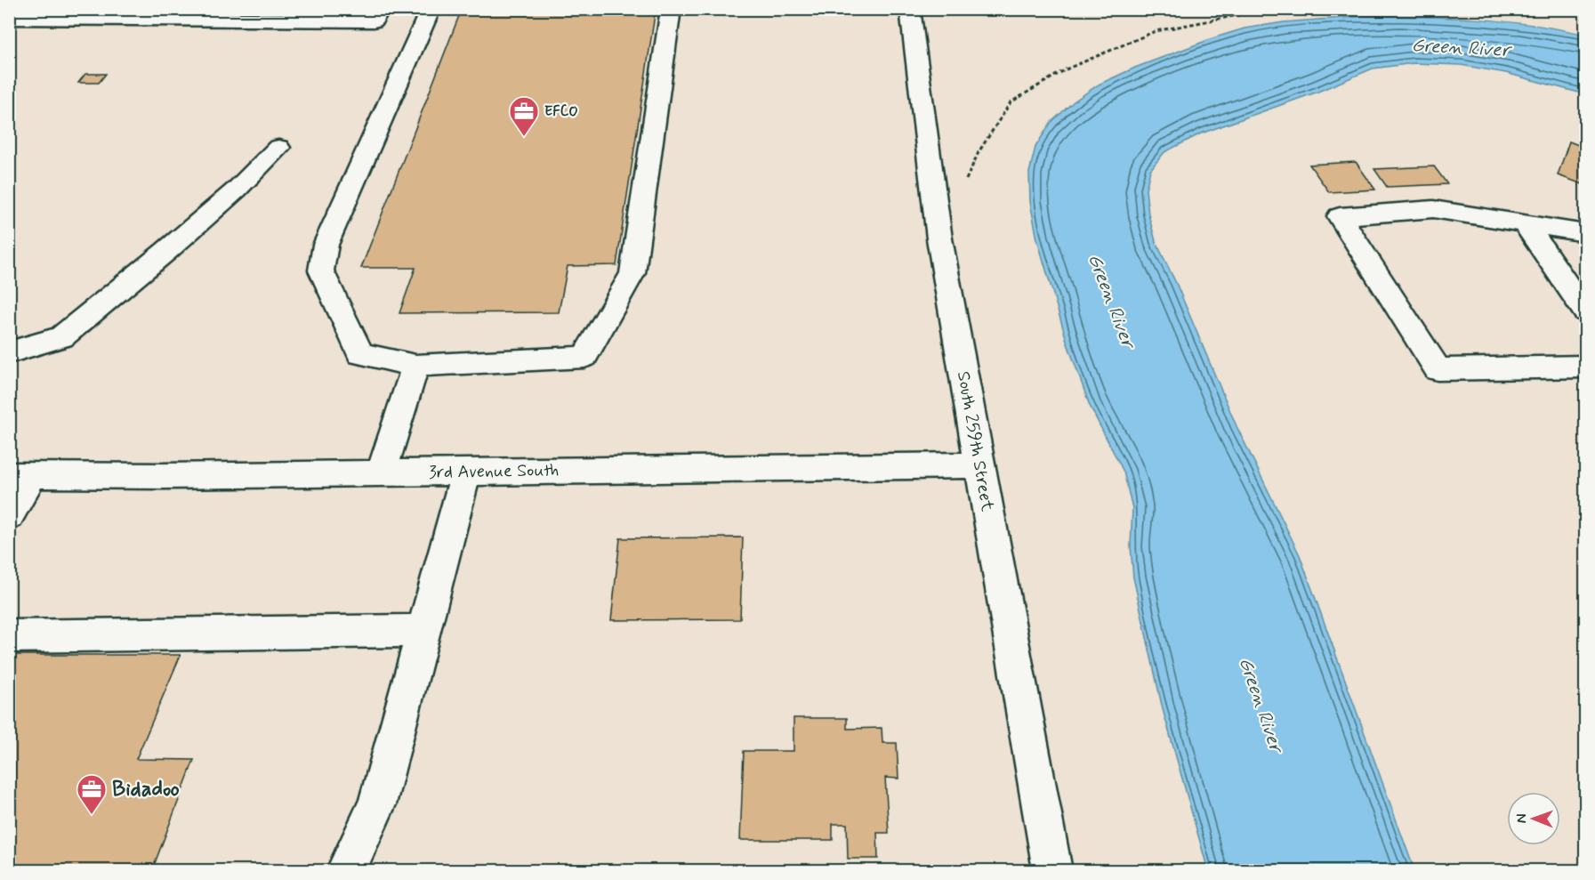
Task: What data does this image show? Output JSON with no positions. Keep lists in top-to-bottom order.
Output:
{
  "streets": {
    "street": ["South 259th Street", "3rd Avenue South"]
  },
  "crossings": [
    ["South 259th Street", "3rd Avenue South"]
  ],
  "water": ["Green River"],
  "places": {
    "office": ["EFCO", "Bidadoo"]
  },
  "north": "left"
}
